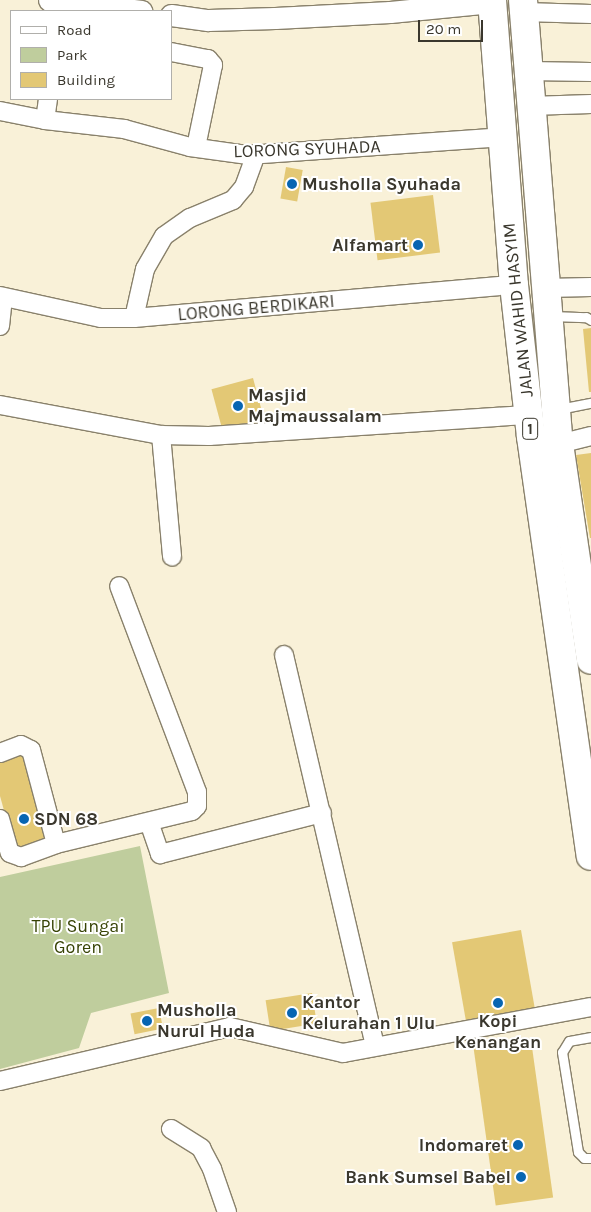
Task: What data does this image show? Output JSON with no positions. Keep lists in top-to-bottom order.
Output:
{
  "streets": {
    "highway": ["JALAN WAHID HASYIM", "1"],
    "street": ["LORONG SYUHADA", "LORONG BERDIKARI"]
  },
  "crossings": [
    ["LORONG SYUHADA", "JALAN WAHID HASYIM"],
    ["LORONG BERDIKARI", "JALAN WAHID HASYIM"]
  ],
  "parks": ["TPU Sungai Goren"],
  "places": [
    "Musholla Syuhada",
    "Alfamart",
    "Masjid Majmaussalam",
    "SDN 68",
    "Kopi Kenangan",
    "Kantor Kelurahan 1 Ulu",
    "Musholla Nurul Huda",
    "Indomaret",
    "Bank Sumsel Babel"
  ],
  "legend": ["Road", "Park", "Building"],
  "scale_bar": "20 m"
}
